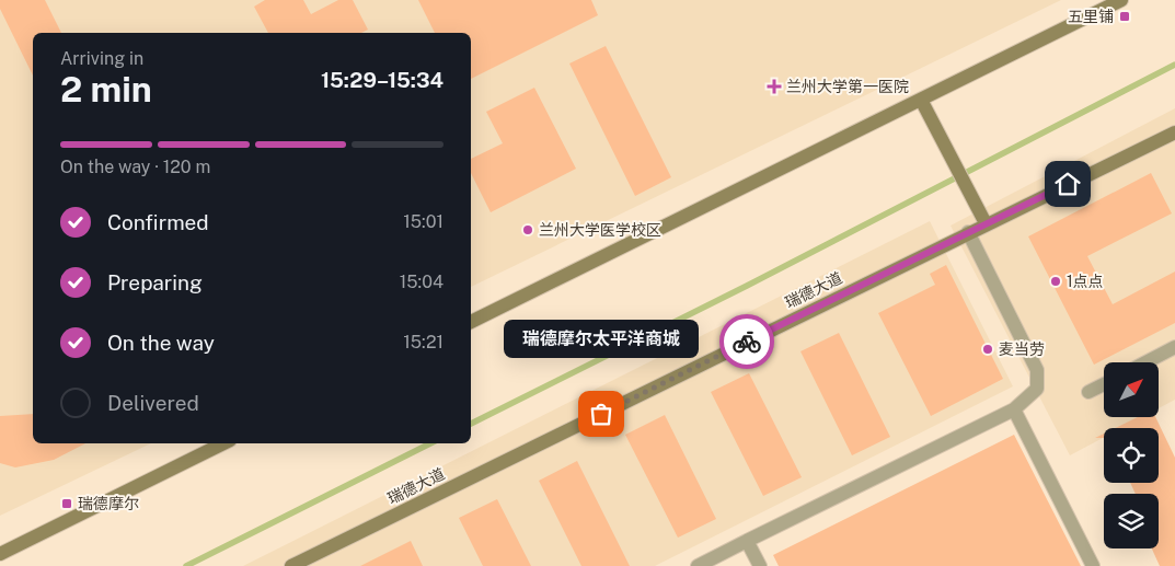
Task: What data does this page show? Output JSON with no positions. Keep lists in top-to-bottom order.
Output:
{
  "streets": {
    "street": ["瑞德大道"]
  },
  "places": {
    "transit": ["五里铺", "瑞德摩尔"],
    "health": ["兰州大学第一医院"],
    "other": [
      "兰州大学医学校区",
      "1点点",
      "麦当劳",
      "瑞德摩尔太平洋商城"
    ]
  },
  "north": "top right",
  "page": {
    "heading": ["2 min", "Arriving in", "15:29–15:34"],
    "bar": "On the way · 120 m",
    "list": [
      ["Confirmed", "15:01"],
      ["Preparing", "15:04"],
      ["On the way", "15:21"],
      "Delivered"
    ],
    "bubble": "瑞德摩尔太平洋商城"
  }
}
